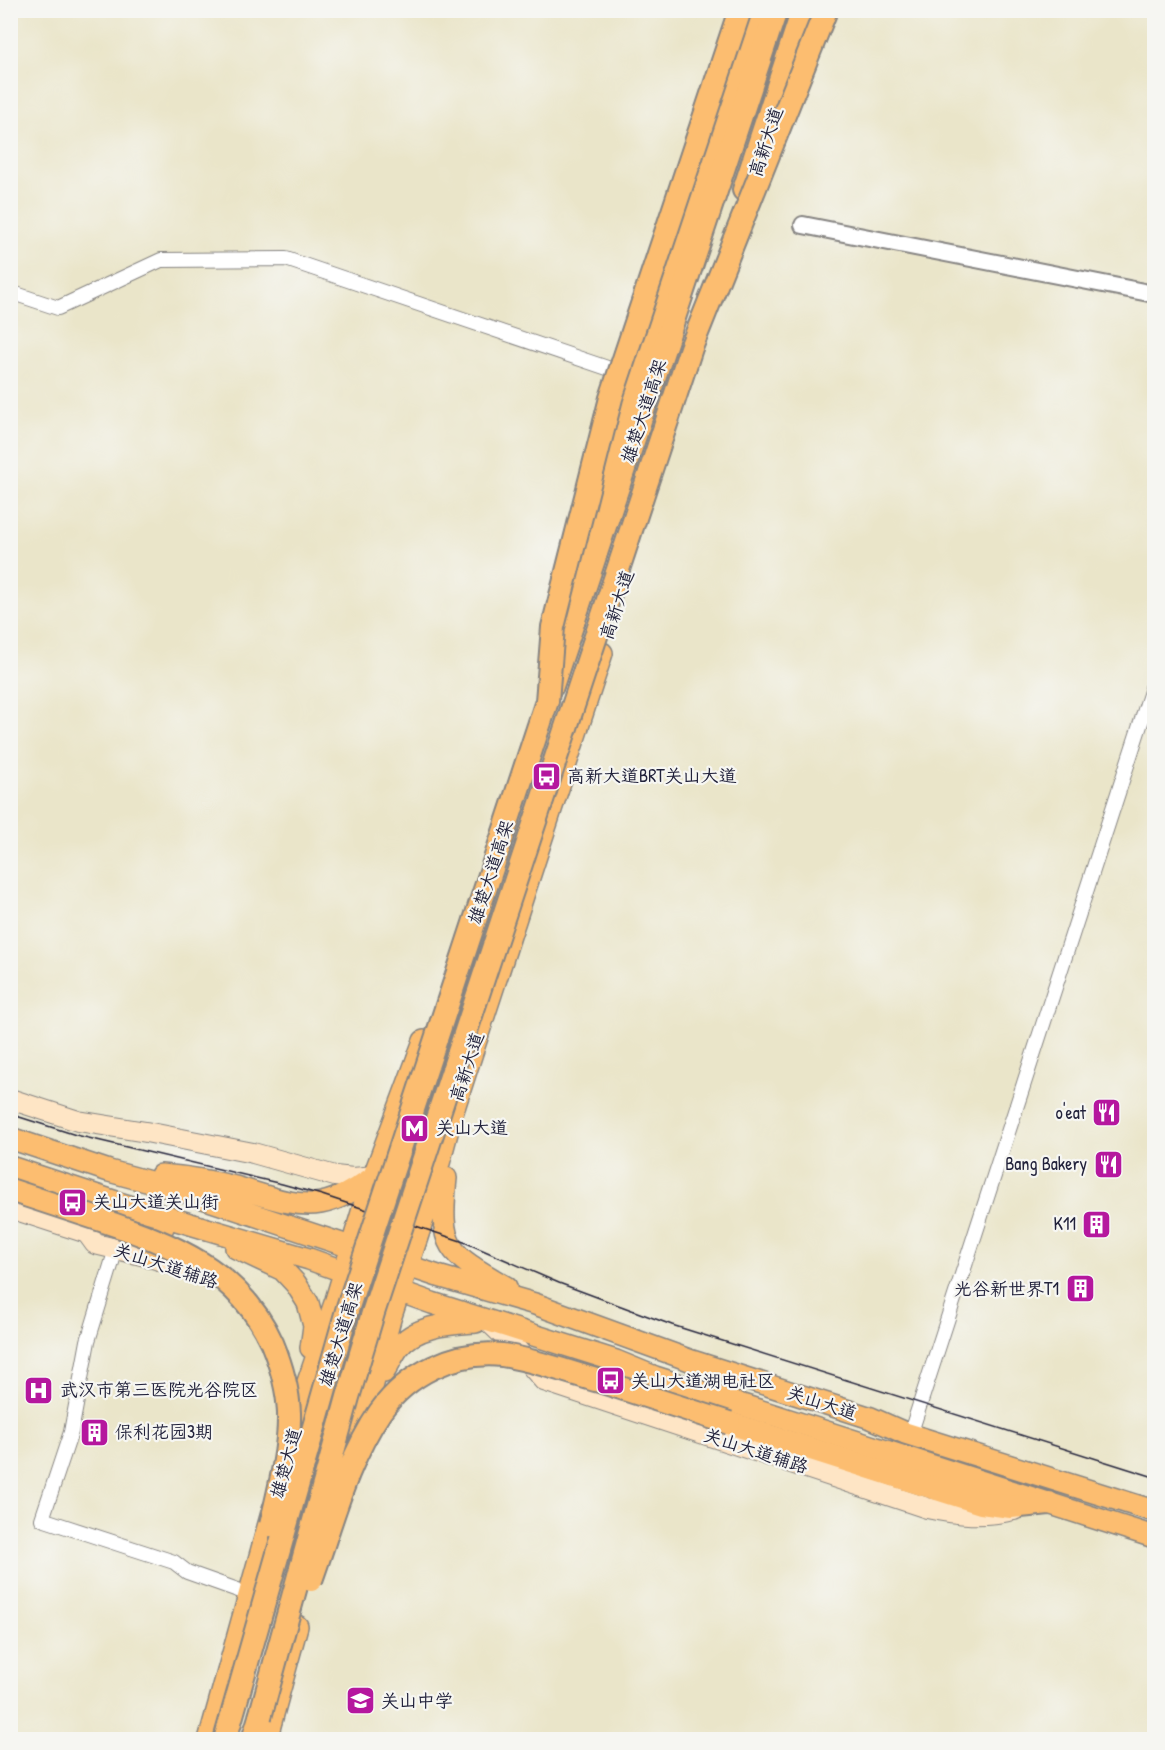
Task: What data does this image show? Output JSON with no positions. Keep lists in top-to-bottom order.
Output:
{
  "streets": {
    "highway": ["雄楚大道高架"],
    "main road": [
      "高新大道",
      "关山大道辅路",
      "关山大道",
      "雄楚大道"
    ]
  },
  "crossings": [
    ["高新大道", "关山大道"],
    ["关山大道辅路", "关山大道"],
    ["关山大道辅路", "雄楚大道"],
    ["关山大道", "雄楚大道"]
  ],
  "places": {
    "bus stop": ["高新大道BRT关山大道", "关山大道关山街", "关山大道湖电社区"],
    "restaurant": ["o'eat", "Bang Bakery"],
    "metro station": ["关山大道"],
    "building": ["K11", "光谷新世界T1", "保利花园3期"],
    "hospital": ["武汉市第三医院光谷院区"],
    "school or university": ["关山中学"]
  }
}
